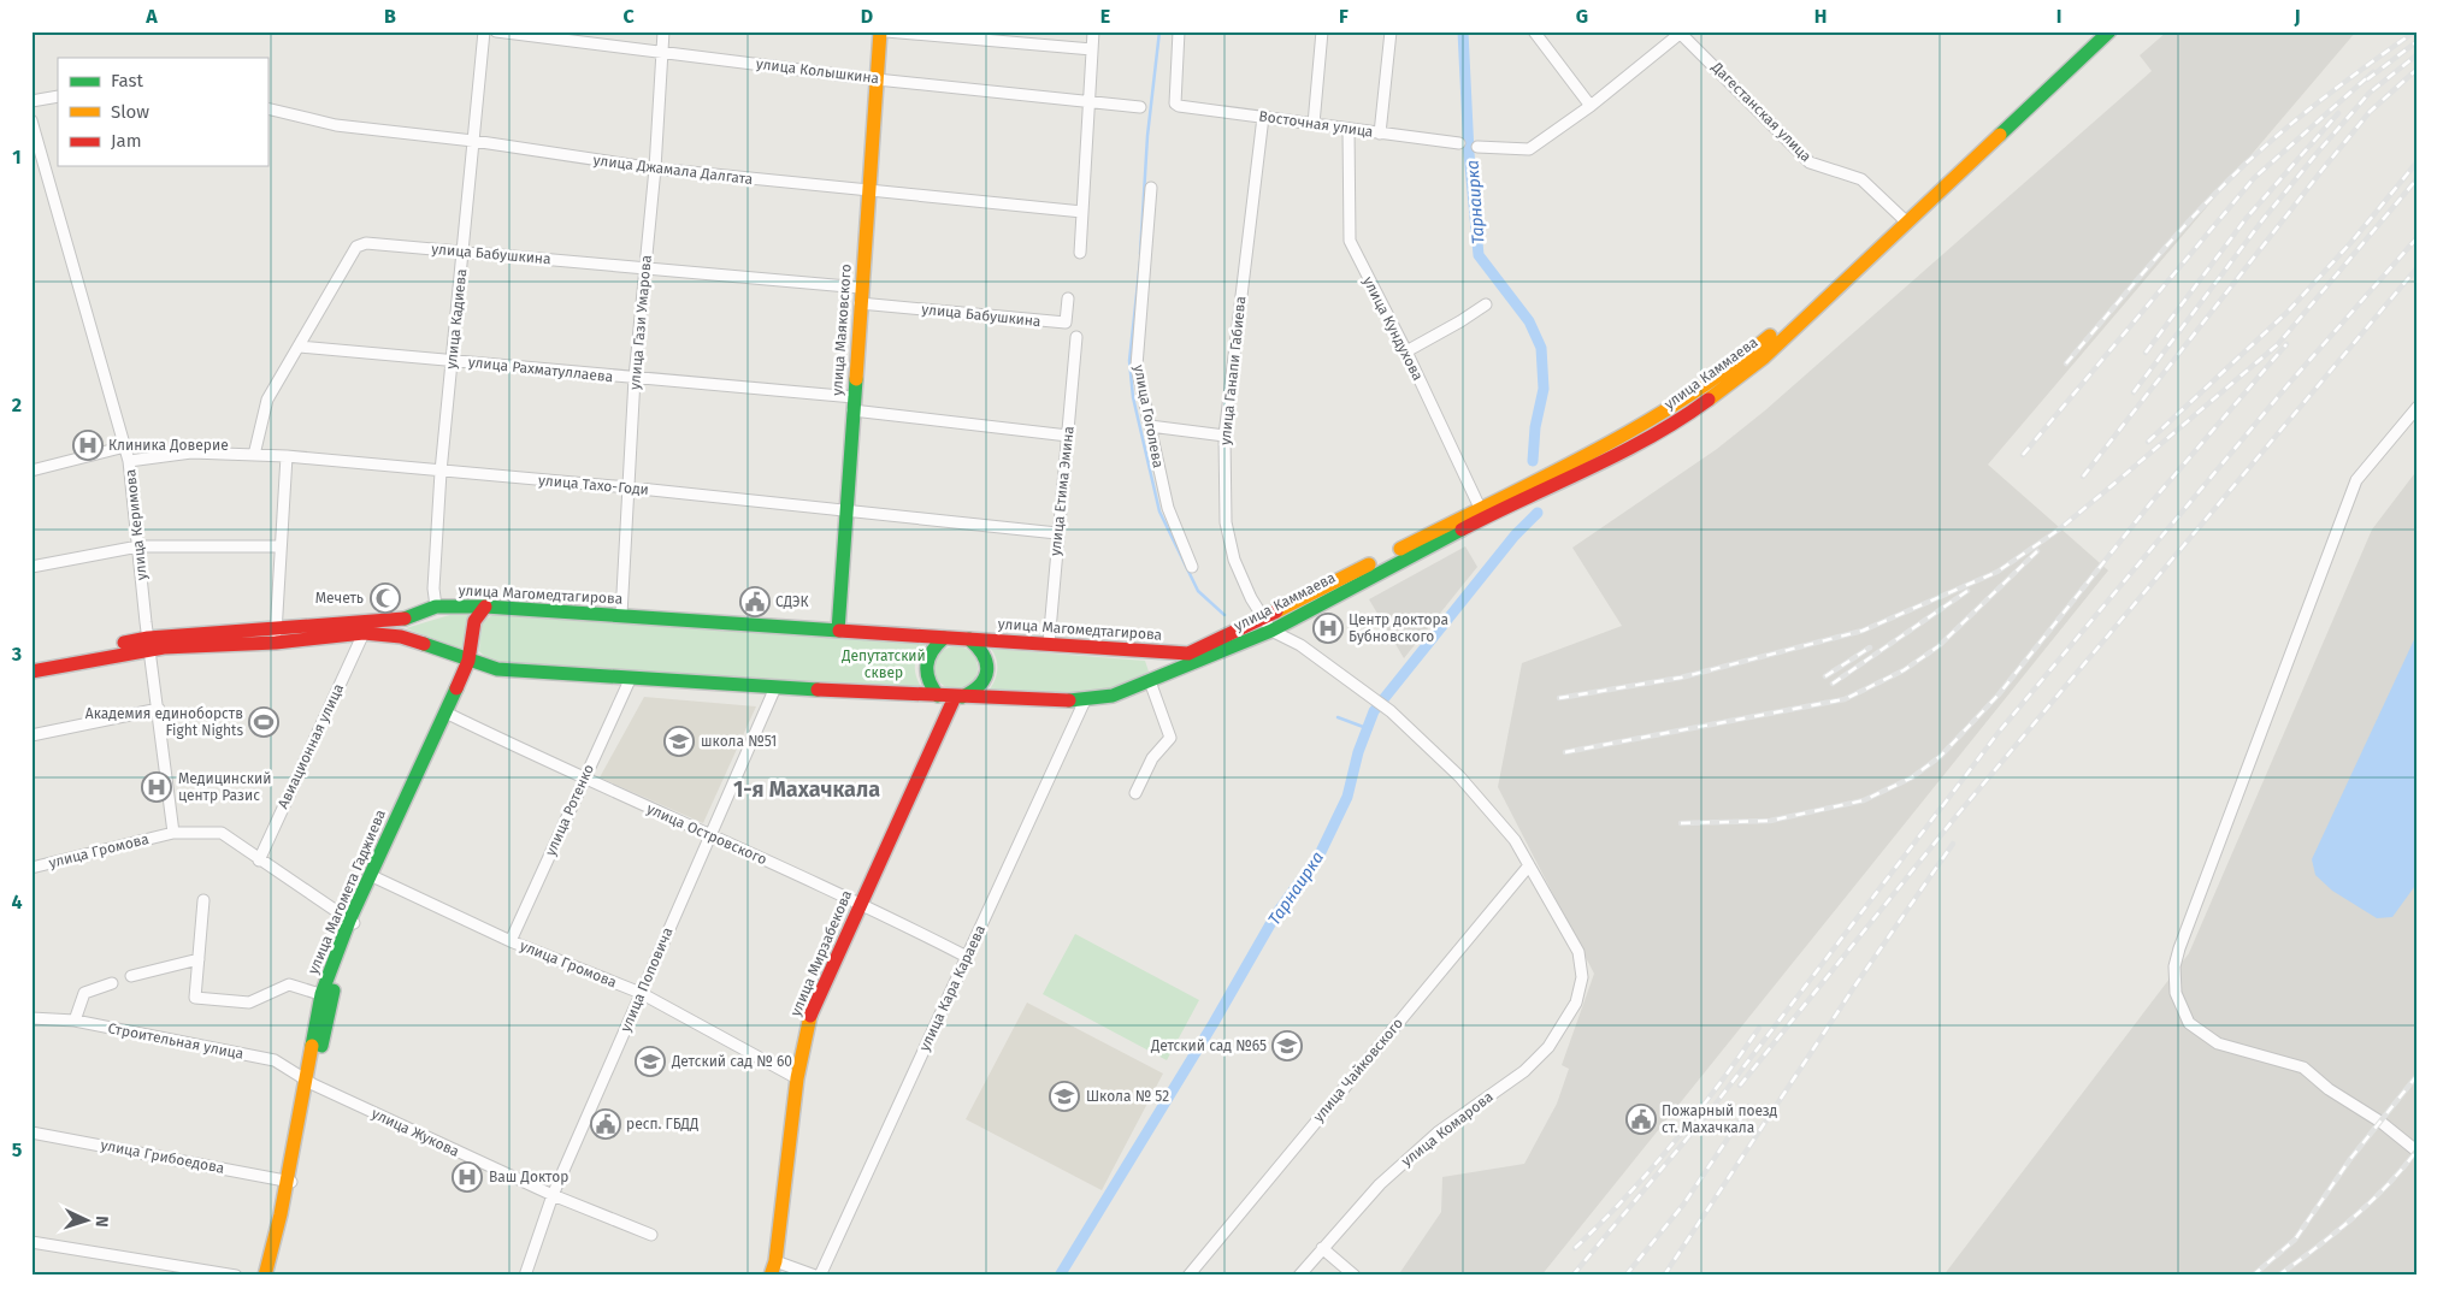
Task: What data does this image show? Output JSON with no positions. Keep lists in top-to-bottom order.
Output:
{
  "streets": {
    "main road": [
      "улица Маяковского",
      "улица Каммаева",
      "улица Магомедтагирова",
      "улица Магомета Гаджиева",
      "улица Мирзабекова"
    ],
    "street": [
      "улица Колышкина",
      "Дагестанская улица",
      "Восточная улица",
      "улица Джамала Далгата",
      "улица Бабушкина",
      "улица Кадиева",
      "улица Гази Умарова",
      "улица Кундухова",
      "улица Рахматуллаева",
      "улица Ганапи Габиева",
      "улица Гоголева",
      "улица Тахо-Годи",
      "улица Етима Эмина",
      "улица Керимова",
      "Авиационная улица",
      "улица Ротенко",
      "улица Островского",
      "улица Громова",
      "улица Поповича",
      "улица Кара Караева",
      "Строительная улица",
      "улица Чайковского",
      "улица Комарова",
      "улица Жукова",
      "улица Грибоедова"
    ]
  },
  "crossings": [
    ["улица Колышкина", "улица Гази Умарова"],
    ["улица Колышкина", "улица Маяковского"],
    ["Дагестанская улица", "улица Каммаева"],
    ["Восточная улица", "улица Кундухова"],
    ["Восточная улица", "улица Ганапи Габиева"],
    ["улица Джамала Далгата", "улица Кадиева"],
    ["улица Джамала Далгата", "улица Гази Умарова"],
    ["улица Джамала Далгата", "улица Маяковского"],
    ["улица Бабушкина", "улица Кадиева"],
    ["улица Бабушкина", "улица Гази Умарова"],
    ["улица Бабушкина", "улица Маяковского"],
    ["улица Бабушкина", "улица Рахматуллаева"],
    ["улица Бабушкина", "улица Тахо-Годи"],
    ["улица Кадиева", "улица Рахматуллаева"],
    ["улица Кадиева", "улица Тахо-Годи"],
    ["улица Кадиева", "улица Магомедтагирова"],
    ["улица Гази Умарова", "улица Рахматуллаева"],
    ["улица Гази Умарова", "улица Тахо-Годи"],
    ["улица Гази Умарова", "улица Магомедтагирова"],
    ["улица Кундухова", "улица Каммаева"],
    ["улица Маяковского", "улица Рахматуллаева"],
    ["улица Маяковского", "улица Тахо-Годи"],
    ["улица Маяковского", "улица Магомедтагирова"],
    ["улица Ганапи Габиева", "улица Каммаева"],
    ["улица Каммаева", "улица Магомедтагирова"],
    ["улица Тахо-Годи", "улица Етима Эмина"],
    ["улица Тахо-Годи", "улица Керимова"],
    ["улица Етима Эмина", "улица Магомедтагирова"],
    ["улица Керимова", "улица Магомедтагирова"],
    ["улица Керимова", "улица Громова"],
    ["улица Магомедтагирова", "Авиационная улица"],
    ["улица Магомедтагирова", "улица Ротенко"],
    ["улица Магомедтагирова", "улица Магомета Гаджиева"],
    ["улица Магомедтагирова", "улица Мирзабекова"],
    ["улица Магомедтагирова", "улица Поповича"],
    ["улица Магомедтагирова", "улица Кара Караева"],
    ["Авиационная улица", "улица Громова"],
    ["улица Ротенко", "улица Островского"],
    ["улица Ротенко", "улица Громова"],
    ["улица Островского", "улица Магомета Гаджиева"],
    ["улица Островского", "улица Мирзабекова"],
    ["улица Островского", "улица Поповича"],
    ["улица Островского", "улица Кара Караева"],
    ["улица Громова", "улица Магомета Гаджиева"],
    ["улица Громова", "улица Мирзабекова"],
    ["улица Громова", "улица Поповича"],
    ["улица Магомета Гаджиева", "Строительная улица"],
    ["улица Магомета Гаджиева", "улица Жукова"],
    ["улица Магомета Гаджиева", "улица Грибоедова"],
    ["улица Поповича", "улица Жукова"],
    ["Строительная улица", "улица Жукова"],
    ["улица Чайковского", "улица Комарова"]
  ],
  "districts": ["1-я Махачкала"],
  "water": ["Тарнаирка"],
  "parks": ["Депутатский сквер"],
  "places": {
    "hospital": [
      "Клиника Доверие",
      "Центр доктора Бубновского",
      "Медицинский центр Разис",
      "Ваш Доктор"
    ],
    "mosque": ["Мечеть"],
    "public building": ["СДЭК", "Пожарный поезд ст. Махачкала", "респ. ГБДД"],
    "sports": ["Академия единоборств Fight Nights"],
    "school or university": [
      "школа №51",
      "Детский сад №65",
      "Детский сад № 60",
      "Школа № 52"
    ]
  },
  "legend": ["Fast", "Slow", "Jam"],
  "north": "right",
  "grid": {
    "columns": [
      "A",
      "B",
      "C",
      "D",
      "E",
      "F",
      "G",
      "H",
      "I",
      "J"
    ],
    "rows": [
      "1",
      "2",
      "3",
      "4",
      "5"
    ]
  }
}
